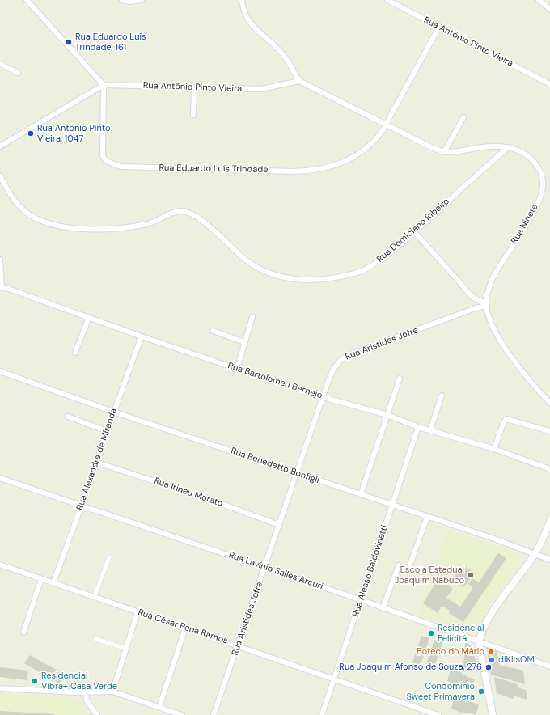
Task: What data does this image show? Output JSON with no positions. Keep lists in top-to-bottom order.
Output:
{
  "streets": {
    "street": [
      "Rua Antônio Pinto Vieira",
      "Rua Eduardo Luís Trindade",
      "Rua Ninete",
      "Rua Domiciano Ribeiro",
      "Rua Aristides Jofre",
      "Rua Bartolomeu Bernejo",
      "Rua Alexandre de Miranda",
      "Rua Benedetto Bonfigli",
      "Rua Irineu Morato",
      "Rua Lavínio Salles Arcuri",
      "Rua Alesso Baldovinetti",
      "Rua César Pena Ramos"
    ]
  },
  "crossings": [
    ["Rua Antônio Pinto Vieira", "Rua Eduardo Luís Trindade"],
    ["Rua Antônio Pinto Vieira", "Rua Ninete"],
    ["Rua Eduardo Luís Trindade", "Rua Ninete"],
    ["Rua Ninete", "Rua Domiciano Ribeiro"],
    ["Rua Ninete", "Rua Aristides Jofre"],
    ["Rua Aristides Jofre", "Rua Bartolomeu Bernejo"],
    ["Rua Aristides Jofre", "Rua Benedetto Bonfigli"],
    ["Rua Aristides Jofre", "Rua Irineu Morato"],
    ["Rua Aristides Jofre", "Rua Lavínio Salles Arcuri"],
    ["Rua Aristides Jofre", "Rua César Pena Ramos"],
    ["Rua Bartolomeu Bernejo", "Rua Alexandre de Miranda"],
    ["Rua Bartolomeu Bernejo", "Rua Alesso Baldovinetti"],
    ["Rua Alexandre de Miranda", "Rua Benedetto Bonfigli"],
    ["Rua Alexandre de Miranda", "Rua Irineu Morato"],
    ["Rua Alexandre de Miranda", "Rua Lavínio Salles Arcuri"],
    ["Rua Alexandre de Miranda", "Rua César Pena Ramos"],
    ["Rua Benedetto Bonfigli", "Rua Alesso Baldovinetti"],
    ["Rua Lavínio Salles Arcuri", "Rua Alesso Baldovinetti"],
    ["Rua Alesso Baldovinetti", "Rua César Pena Ramos"]
  ],
  "places": [
    "Rua Eduardo Luís Trindade, 161",
    "Rua Antônio Pinto Vieira, 1047",
    "Escola Estadual Joaquim Nabuco",
    "Residencial Felicitá",
    "Boteco do Mário",
    "dIKI sOM",
    "Rua Joaquim Afonso de Souza, 276",
    "Residencial Vibra+ Casa Verde",
    "Condomínio Sweet Primavera"
  ]
}
